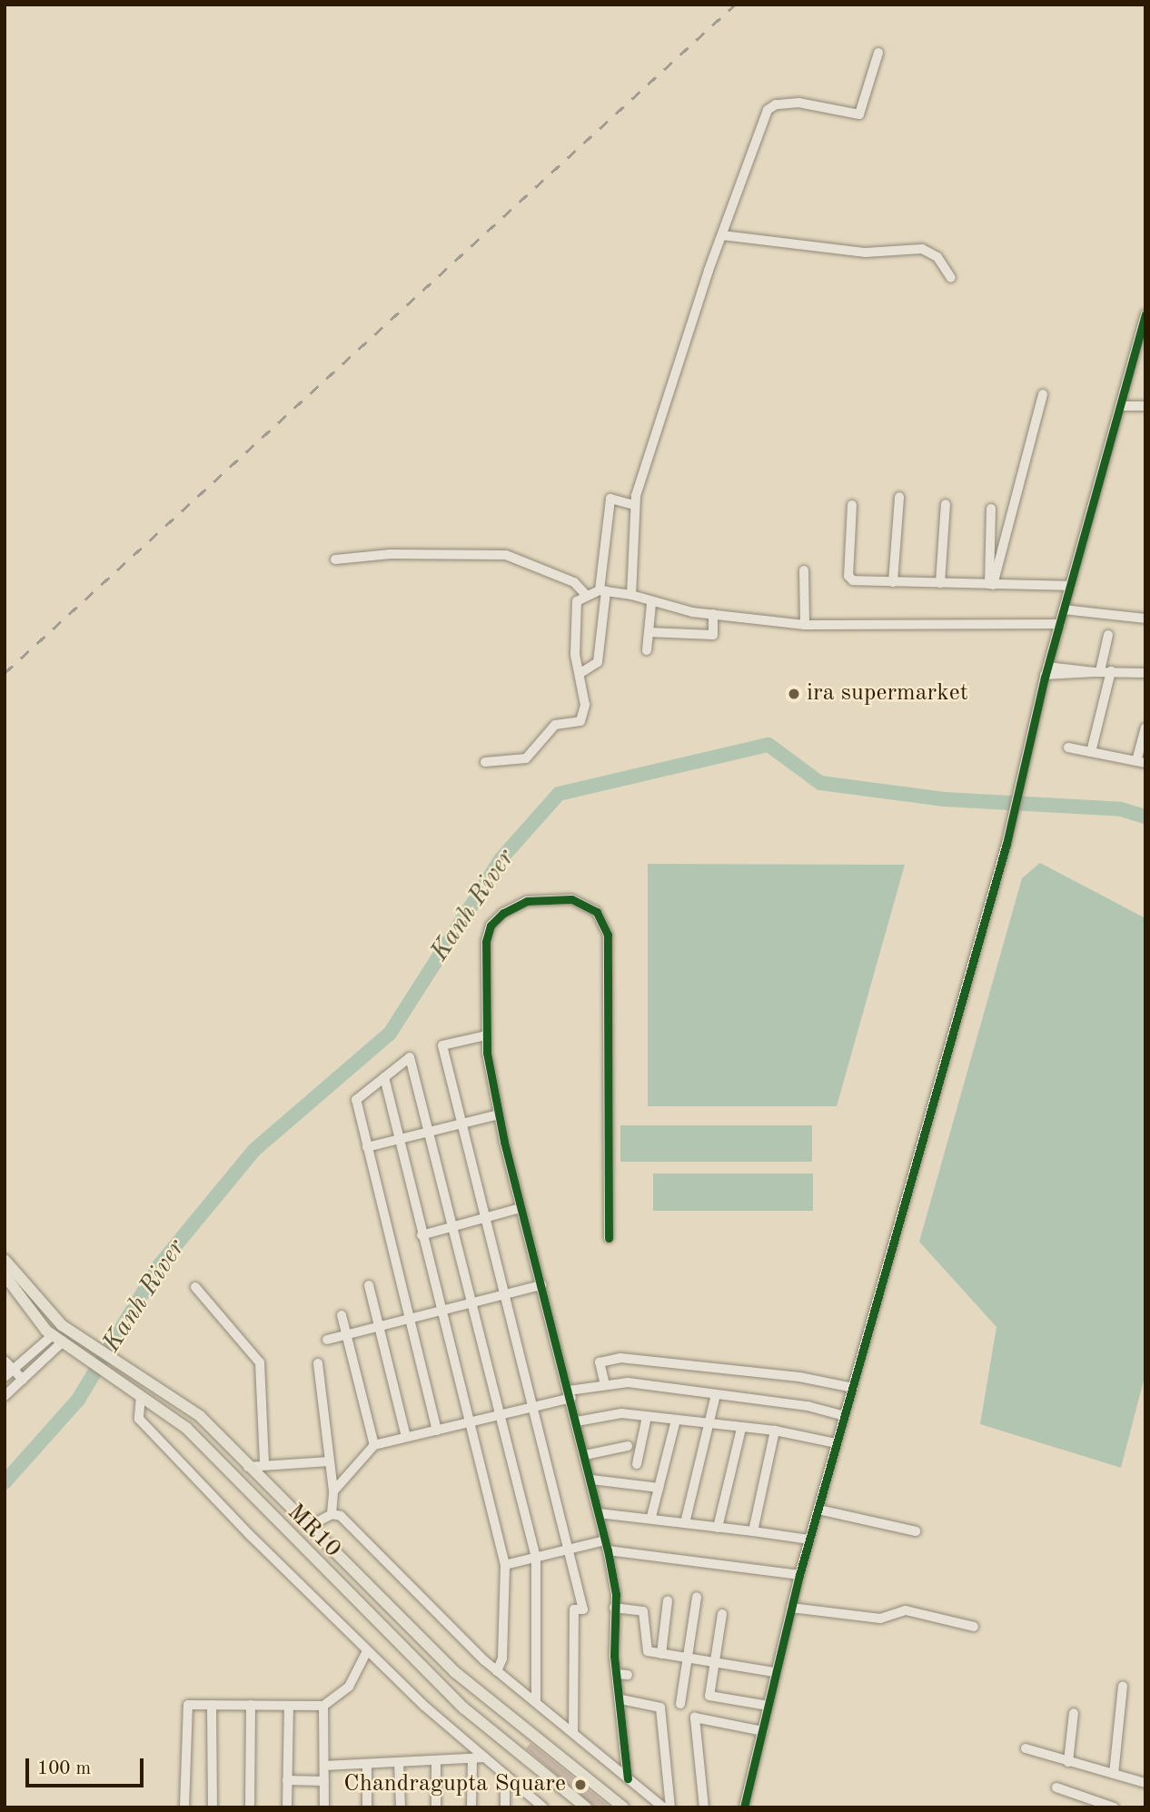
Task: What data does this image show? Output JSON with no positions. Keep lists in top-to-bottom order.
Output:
{
  "streets": {
    "main road": ["MR10"]
  },
  "water": ["Kanh River"],
  "places": ["ira supermarket", "Chandragupta Square"],
  "scale_bar": "100 m"
}
